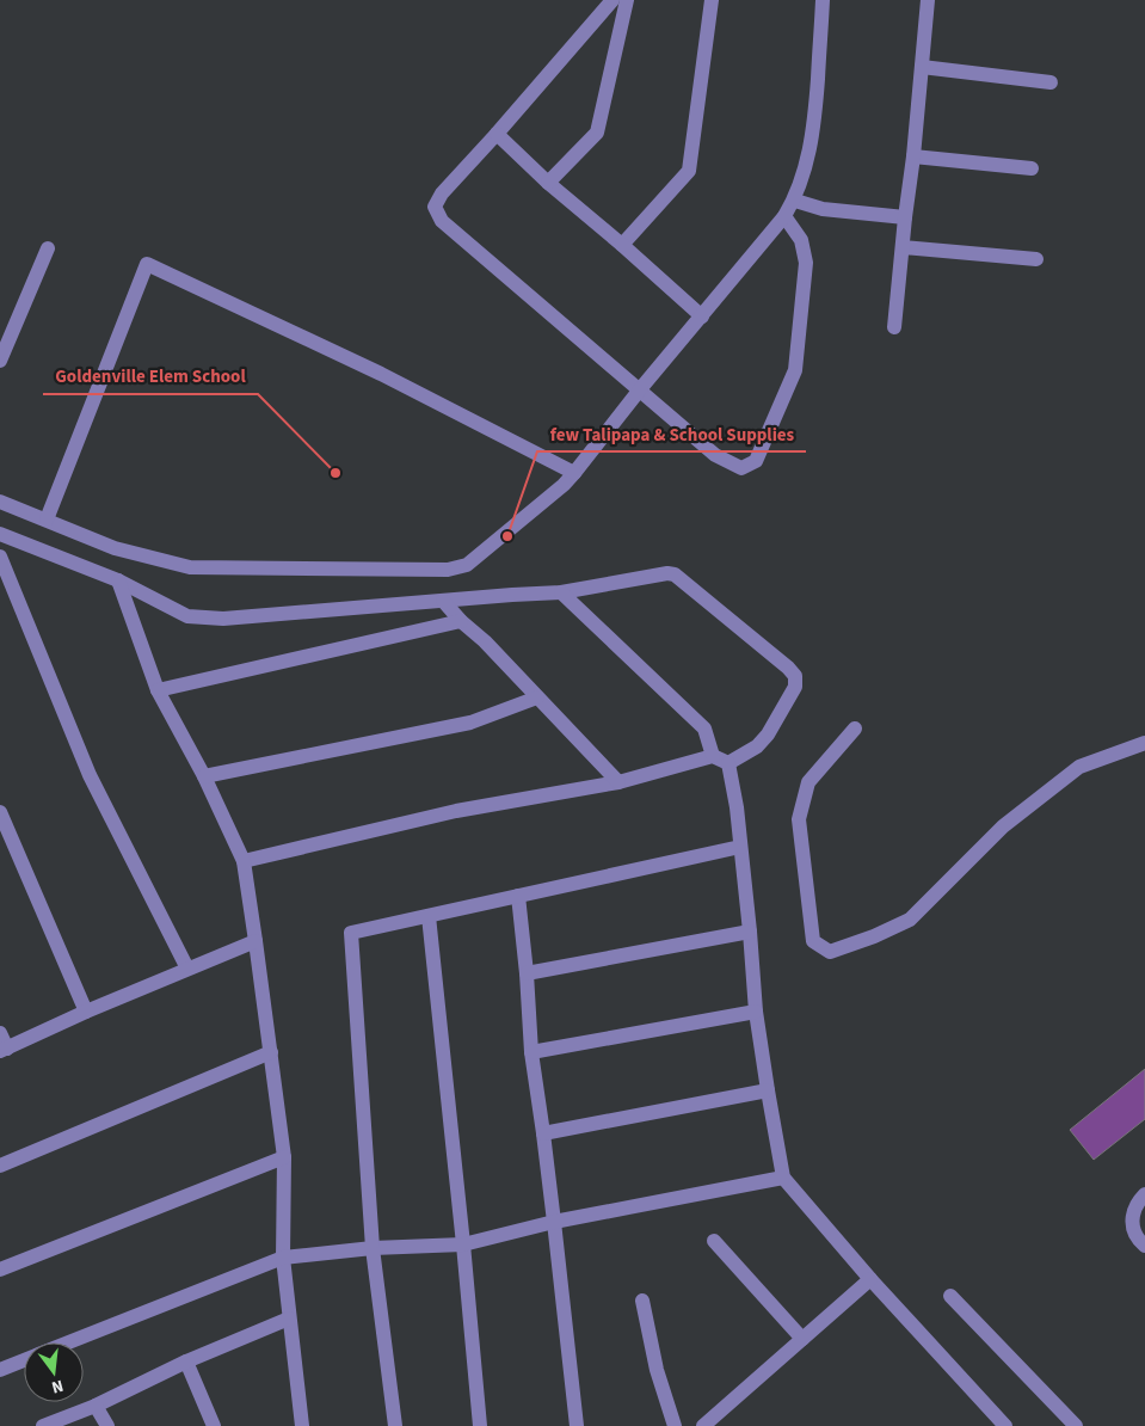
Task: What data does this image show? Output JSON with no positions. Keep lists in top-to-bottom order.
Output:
{
  "places": ["Goldenville Elem School", "few Talipapa & School Supplies"],
  "north": "bottom"
}
